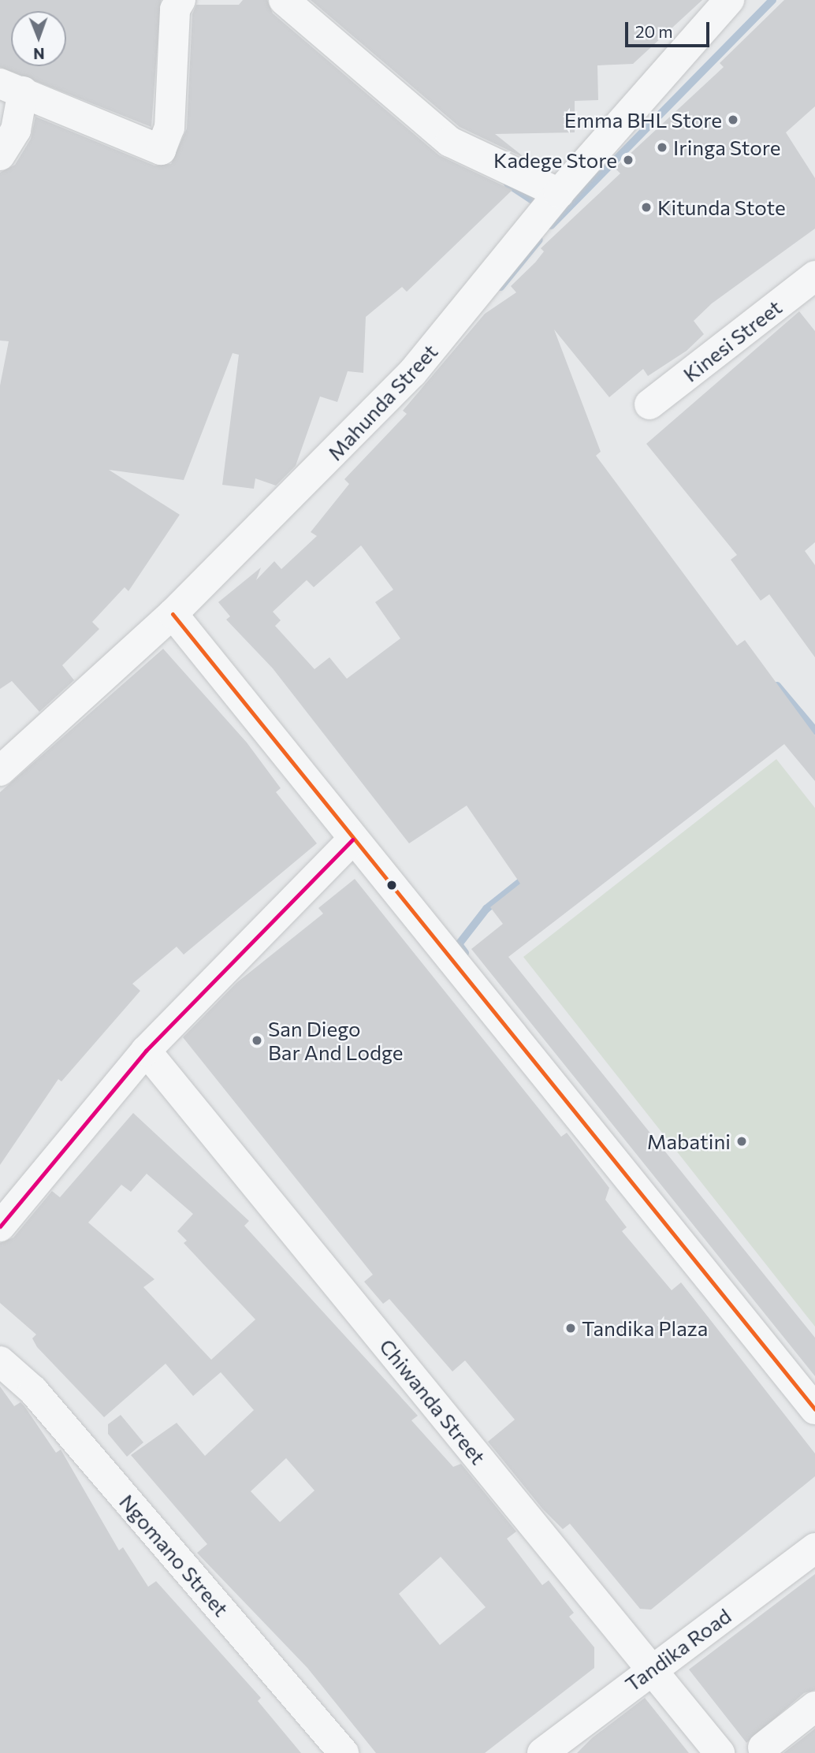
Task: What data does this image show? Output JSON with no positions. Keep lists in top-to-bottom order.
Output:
{
  "streets": {
    "street": [
      "Kinesi Street",
      "Mahunda Street",
      "Chiwanda Street",
      "Ngomano Street",
      "Tandika Road"
    ]
  },
  "crossings": [
    ["Chiwanda Street", "Tandika Road"]
  ],
  "places": [
    "Emma BHL Store",
    "Iringa Store",
    "Kadege Store",
    "Kitunda Stote",
    "San Diego Bar And Lodge",
    "Mabatini",
    "Tandika Plaza"
  ],
  "scale_bar": "20 m",
  "north": "bottom"
}
